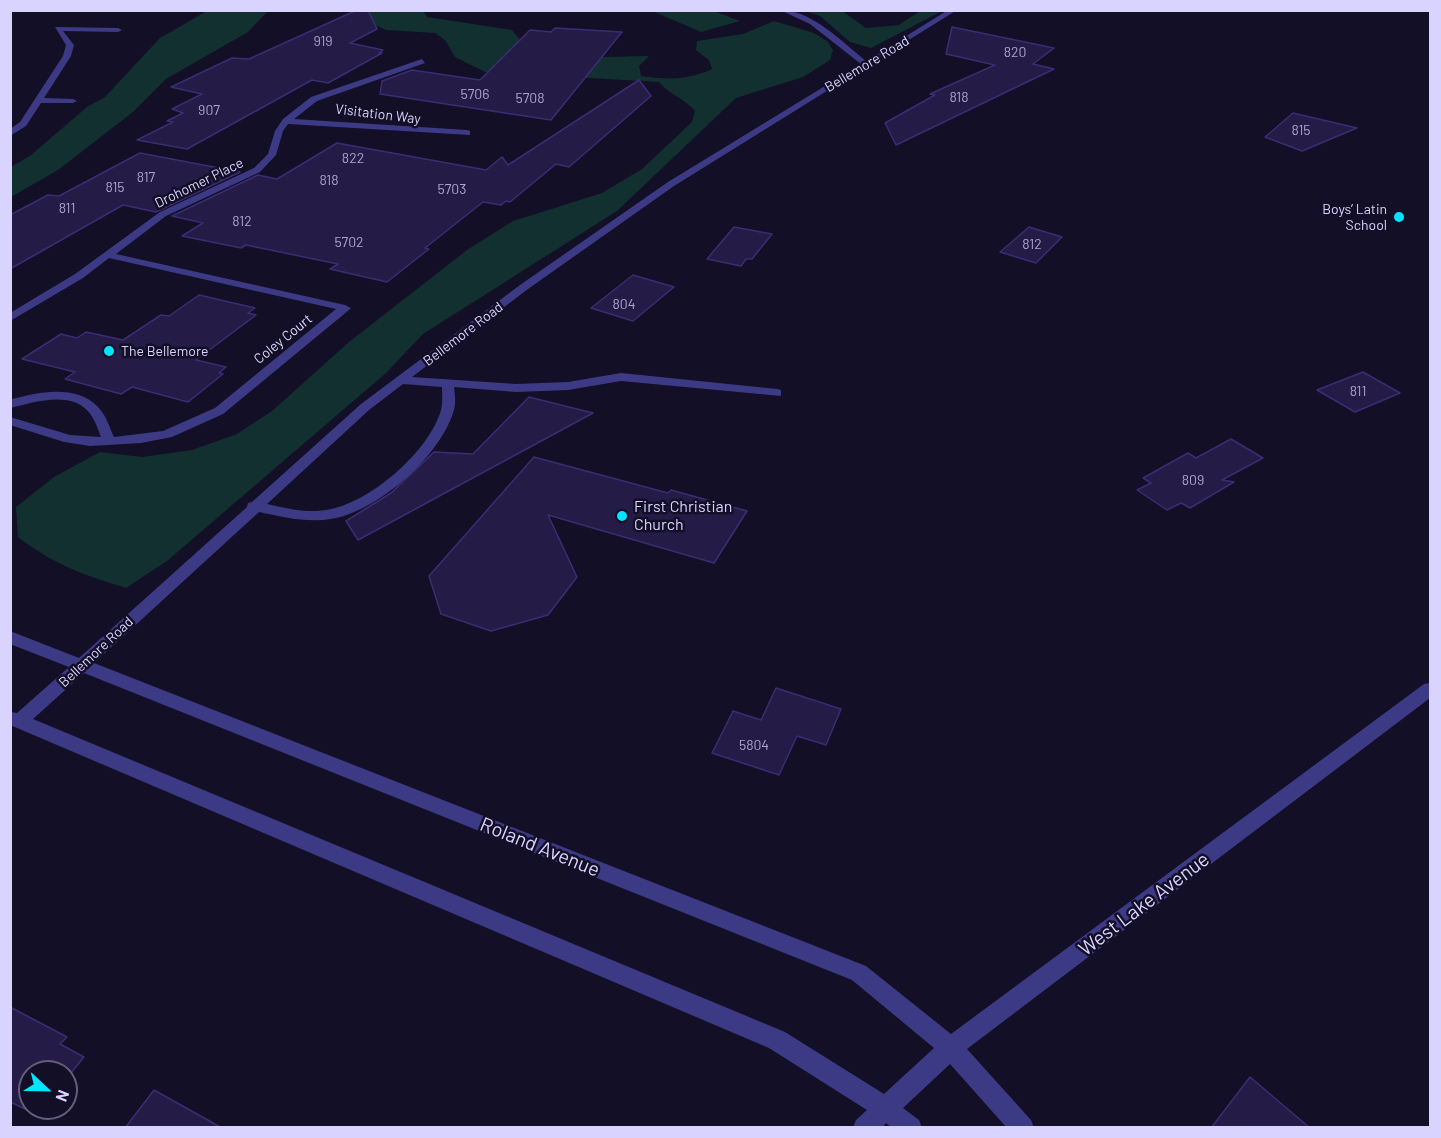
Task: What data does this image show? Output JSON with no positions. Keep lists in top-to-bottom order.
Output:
{
  "streets": {
    "street": [
      "Bellemore Road",
      "Visitation Way",
      "Drohomer Place",
      "Coley Court",
      "Roland Avenue",
      "West Lake Avenue"
    ]
  },
  "crossings": [
    ["Bellemore Road", "Roland Avenue"],
    ["Visitation Way", "Drohomer Place"],
    ["Drohomer Place", "Coley Court"],
    ["Roland Avenue", "West Lake Avenue"]
  ],
  "places": ["Boys’ Latin School", "The Bellemore", "First Christian Church"],
  "house_numbers": [
    "919",
    "820",
    "5706",
    "818",
    "5708",
    "907",
    "815",
    "822",
    "817",
    "818",
    "815",
    "5703",
    "811",
    "812",
    "5702",
    "812",
    "804",
    "811",
    "809",
    "5804"
  ],
  "north": "right"
}
